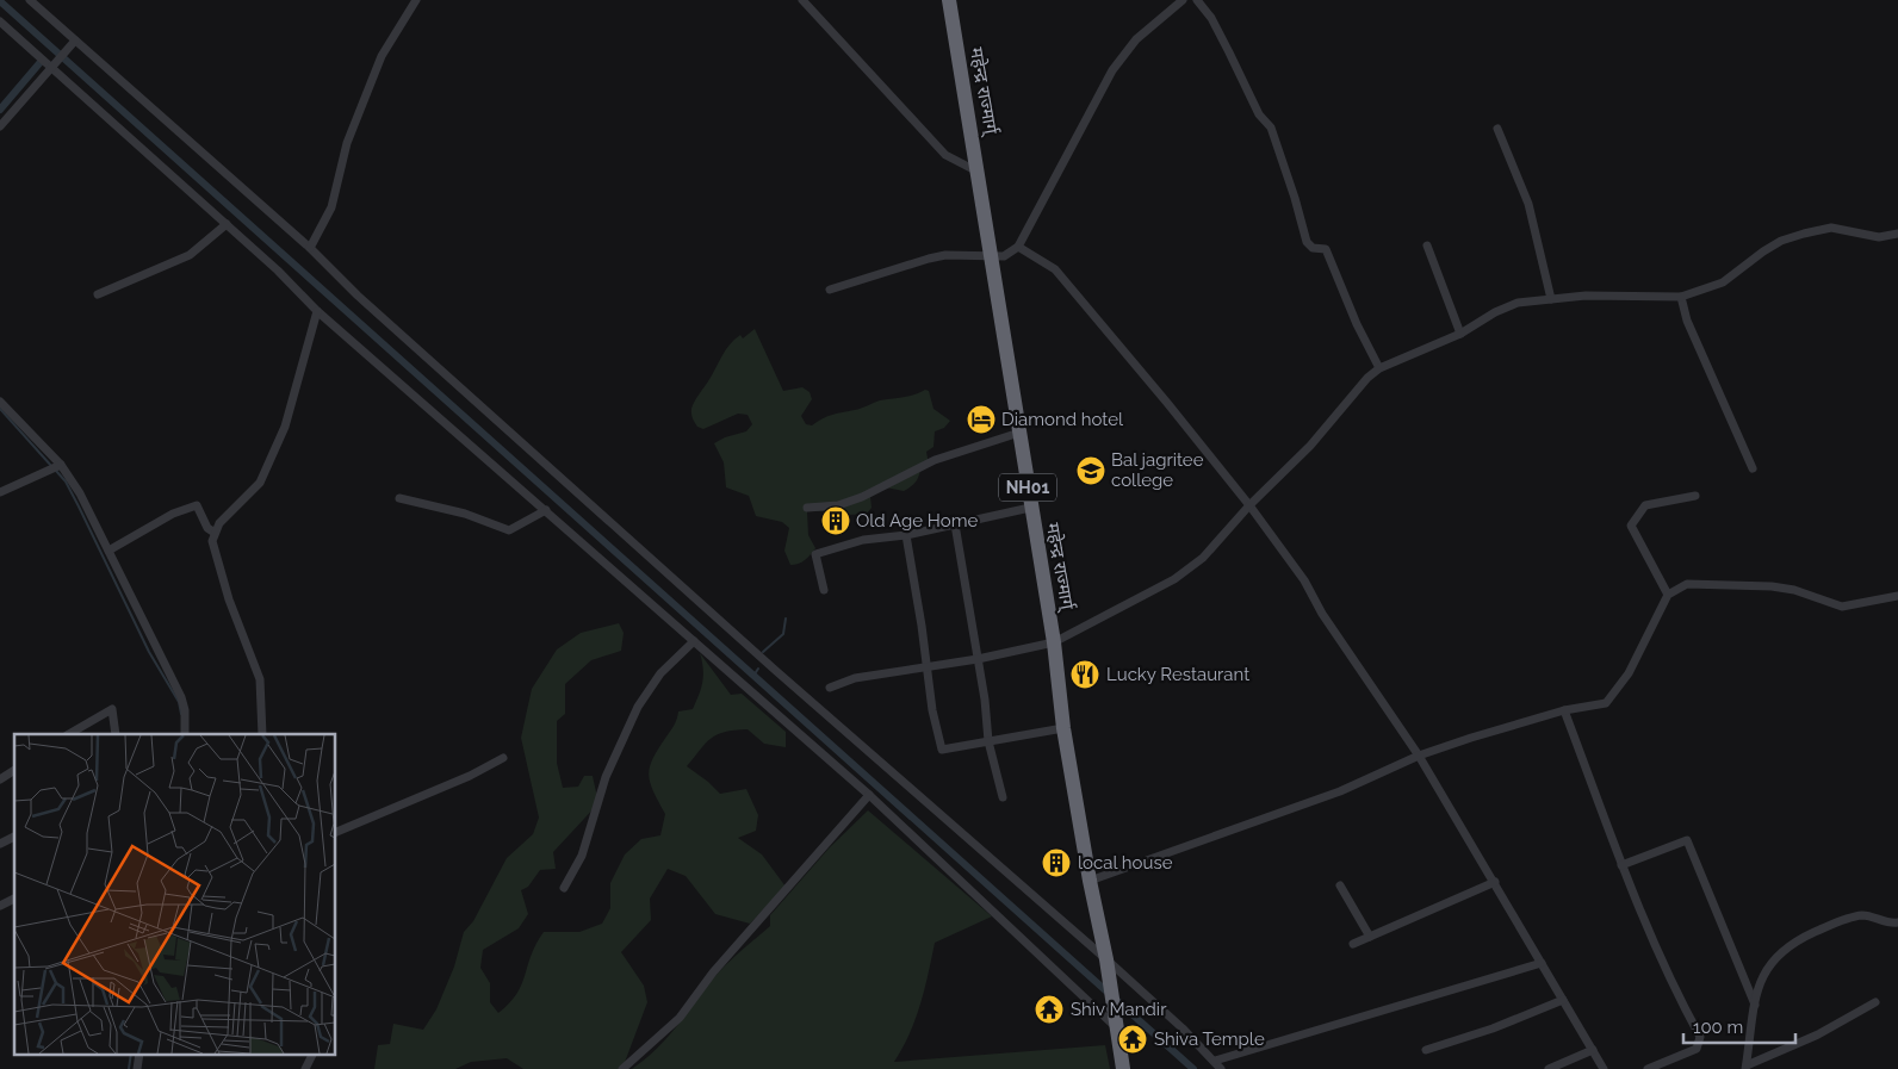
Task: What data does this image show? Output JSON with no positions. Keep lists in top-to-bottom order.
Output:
{
  "streets": {
    "highway": ["महेन्द्र राज्मार्ग्", "NH01"]
  },
  "places": {
    "hotel": ["Diamond hotel"],
    "school or university": ["Bal jagritee college"],
    "building": ["Old Age Home", "local house"],
    "restaurant": ["Lucky Restaurant"],
    "temple": ["Shiv Mandir", "Shiva Temple"]
  },
  "scale_bar": "100 m"
}
